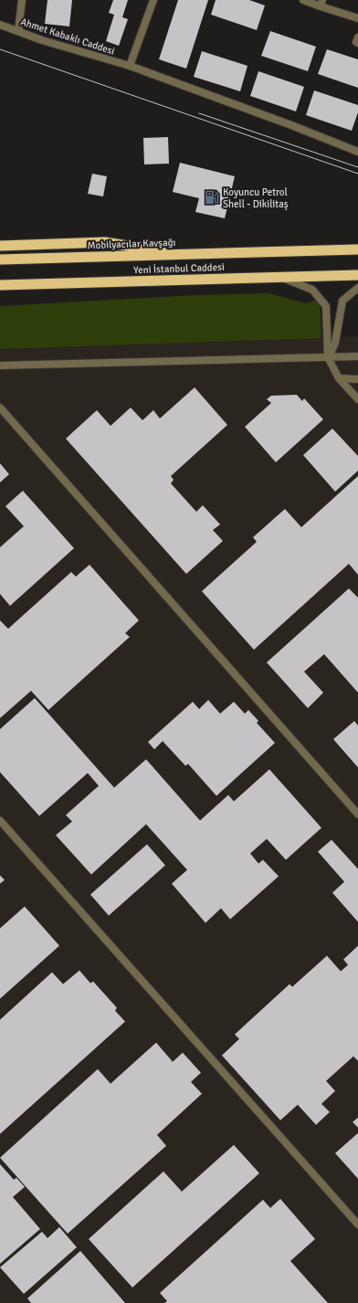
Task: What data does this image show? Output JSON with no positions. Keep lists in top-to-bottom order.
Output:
{
  "streets": {
    "highway": ["Mobilyacılar Kavşağı", "Yeni İstanbul Caddesi"],
    "street": ["Ahmet Kabaklı Caddesi"]
  },
  "crossings": [
    ["Mobilyacılar Kavşağı", "Yeni İstanbul Caddesi"]
  ],
  "places": {
    "fuel station": ["Koyuncu Petrol Shell - Dikilitaş"]
  }
}
